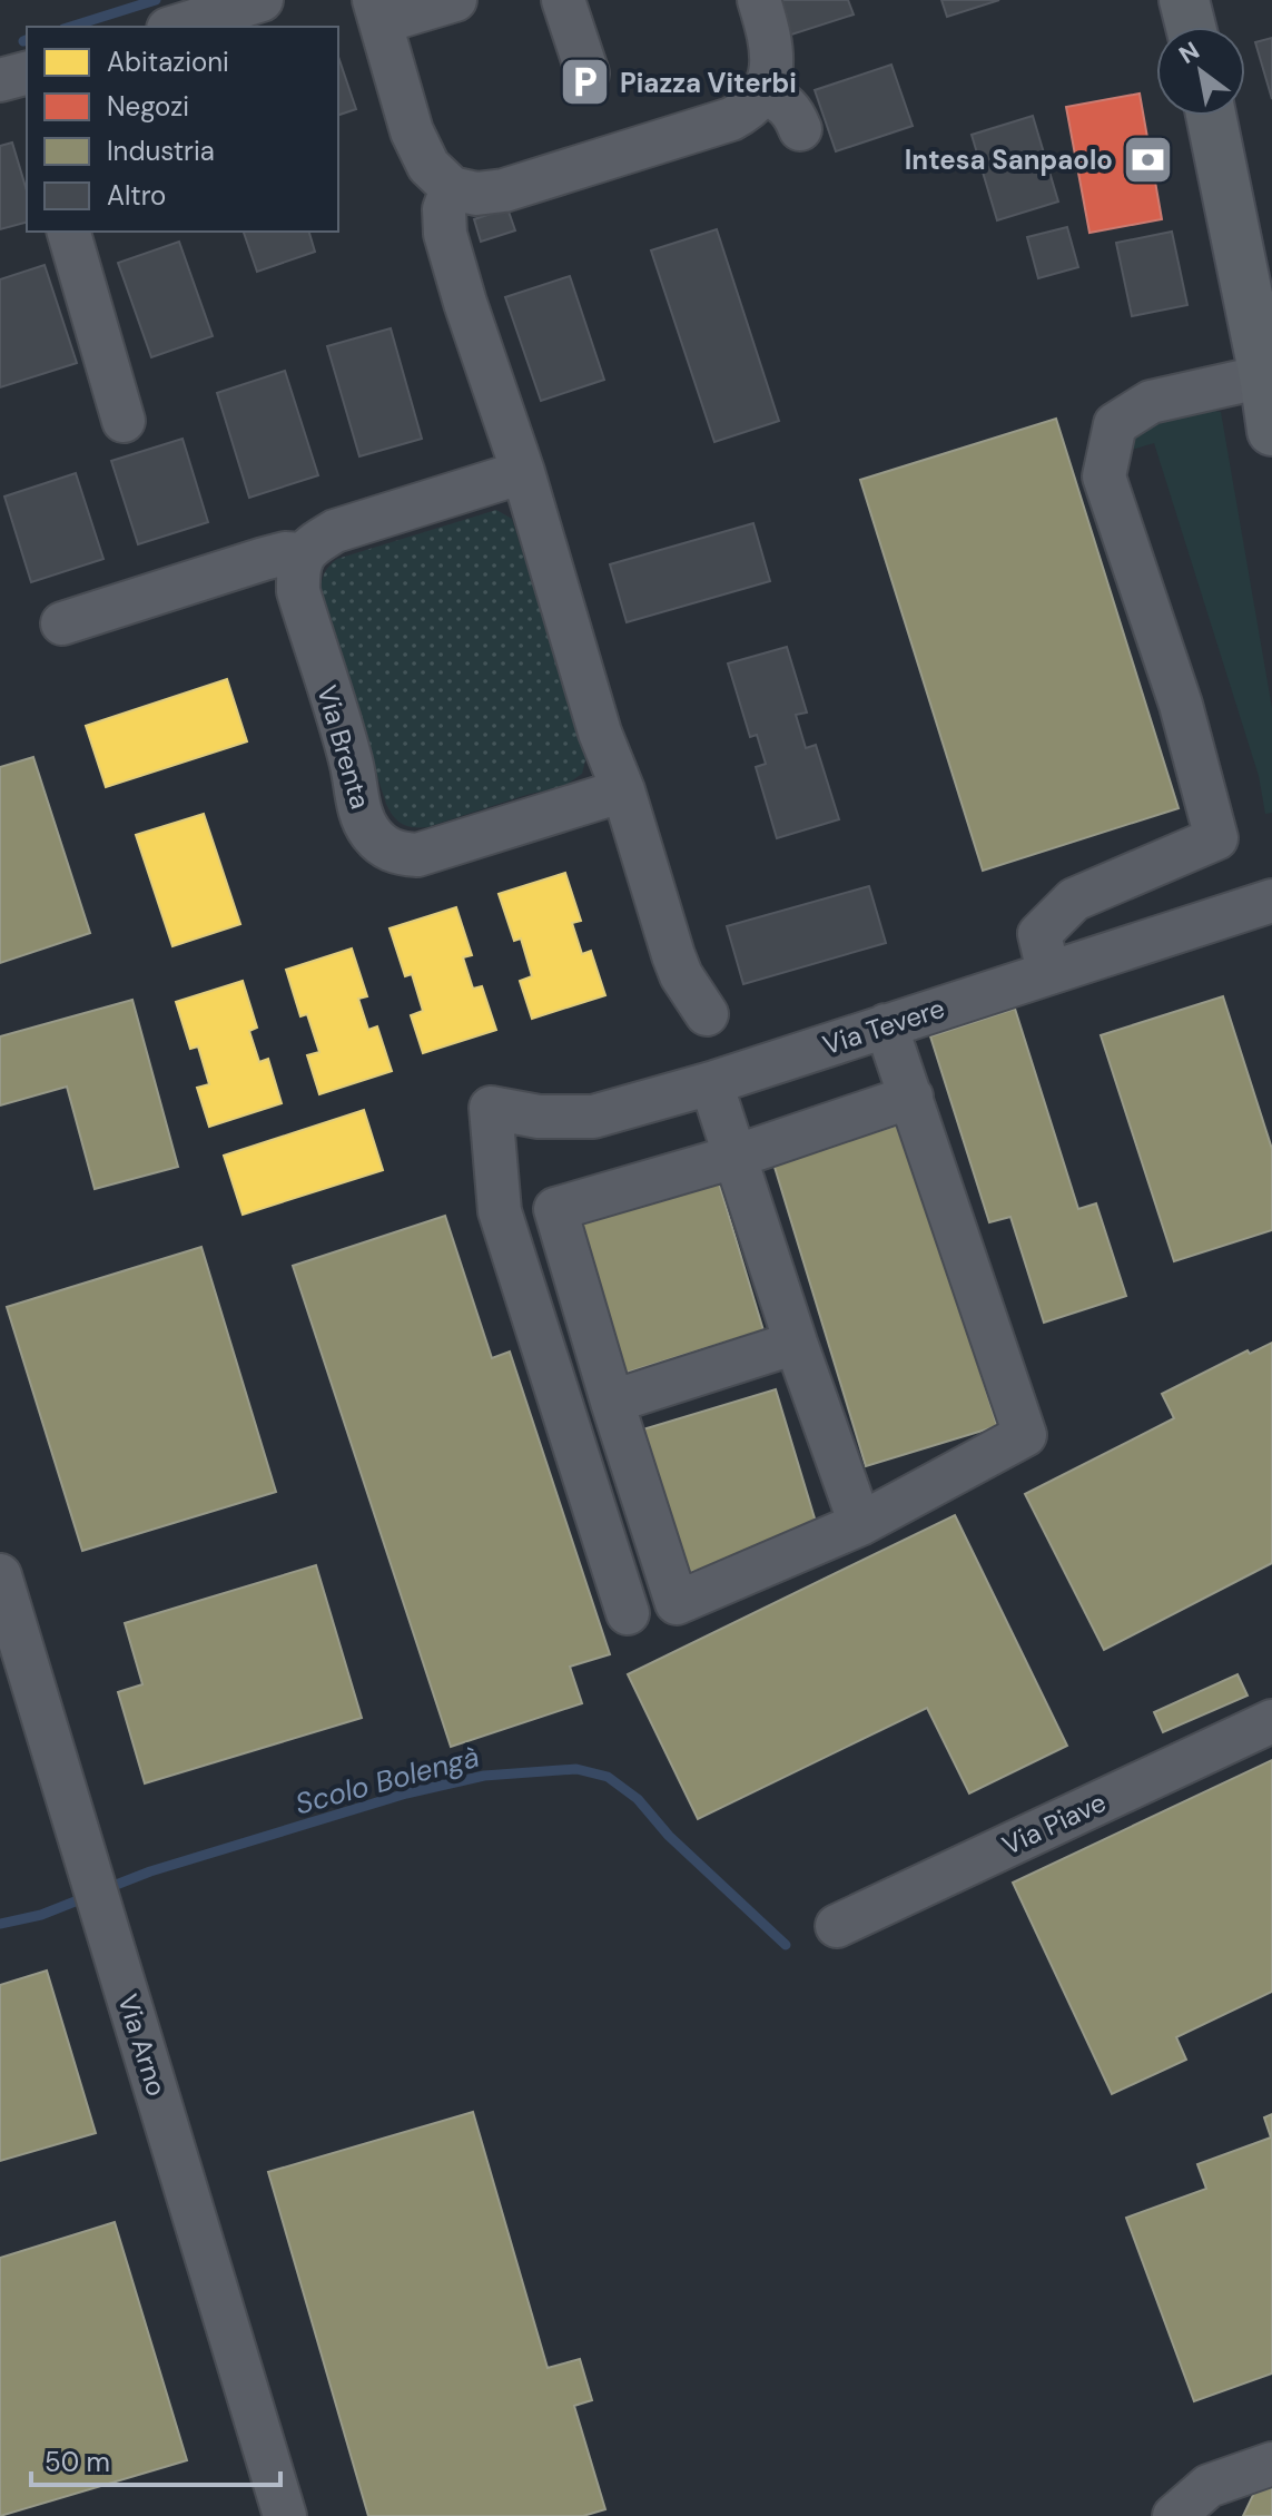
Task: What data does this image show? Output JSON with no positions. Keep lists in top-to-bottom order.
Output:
{
  "streets": {
    "street": [
      "Via Brenta",
      "Via Tevere",
      "Via Piave",
      "Via Arno"
    ]
  },
  "water": ["Scolo Bolengà"],
  "places": {
    "parking": ["Piazza Viterbi"],
    "bank": ["Intesa Sanpaolo"]
  },
  "legend": [
    "Abitazioni",
    "Negozi",
    "Industria",
    "Altro"
  ],
  "scale_bar": "50 m",
  "north": "top left"
}
